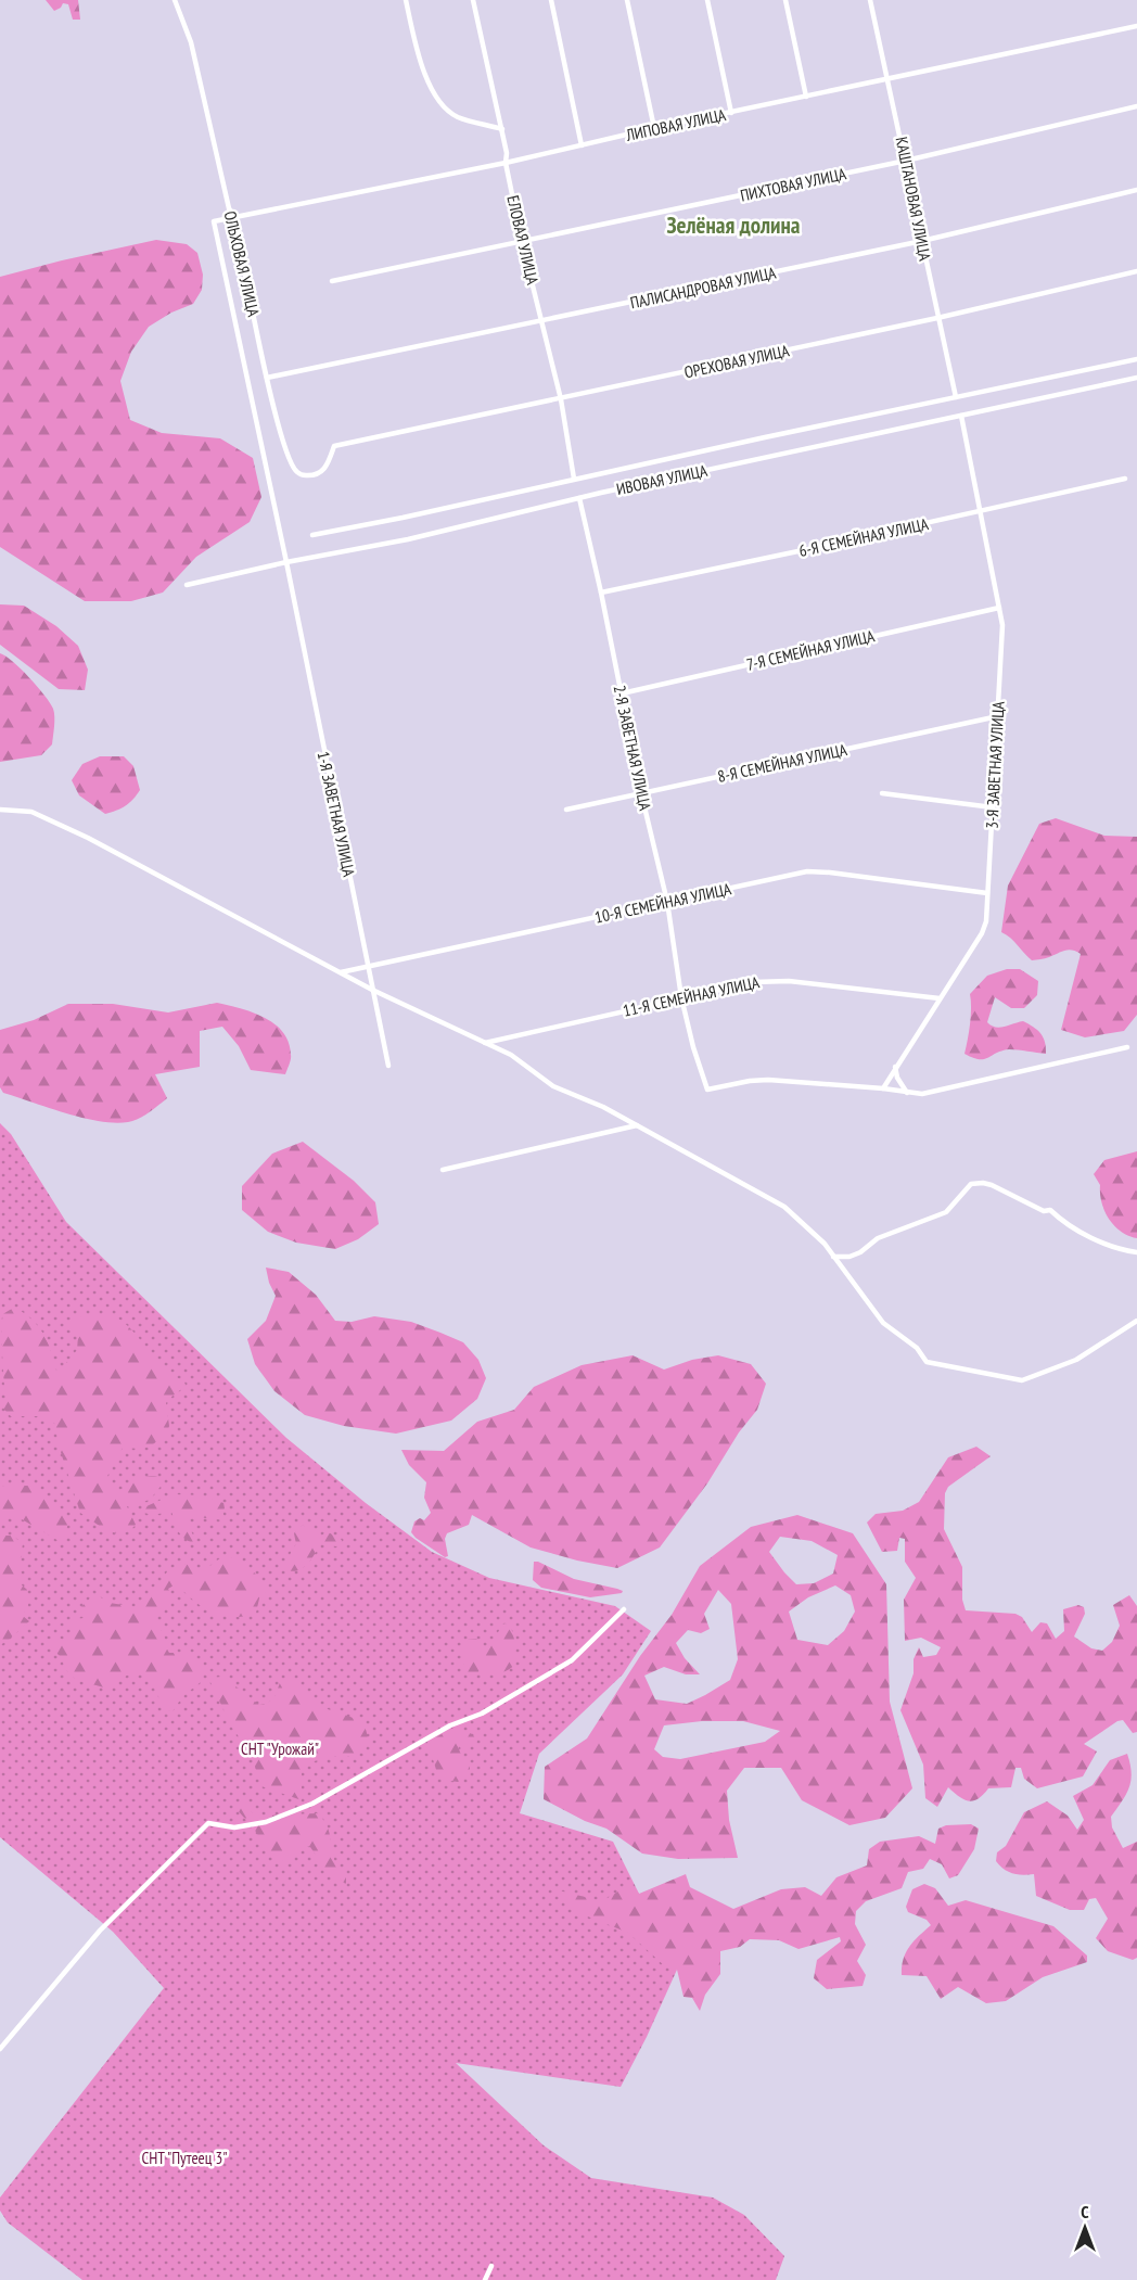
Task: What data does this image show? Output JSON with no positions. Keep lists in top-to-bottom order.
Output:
{
  "streets": {
    "street": [
      "ЛИПОВАЯ УЛИЦА",
      "ПИХТОВАЯ УЛИЦА",
      "КАШТАНОВАЯ УЛИЦА",
      "ЕЛОВАЯ УЛИЦА",
      "ОЛЬХОВАЯ УЛИЦА",
      "ПАЛИСАНДРОВАЯ УЛИЦА",
      "ОРЕХОВАЯ УЛИЦА",
      "ИВОВАЯ УЛИЦА",
      "6-Я СЕМЕЙНАЯ УЛИЦА",
      "7-Я СЕМЕЙНАЯ УЛИЦА",
      "2-Я ЗАВЕТНАЯ УЛИЦА",
      "8-Я СЕМЕЙНАЯ УЛИЦА",
      "3-Я ЗАВЕТНАЯ УЛИЦА",
      "1-Я ЗАВЕТНАЯ УЛИЦА",
      "10-Я СЕМЕЙНАЯ УЛИЦА",
      "11-Я СЕМЕЙНАЯ УЛИЦА"
    ]
  },
  "crossings": [
    ["ЛИПОВАЯ УЛИЦА", "КАШТАНОВАЯ УЛИЦА"],
    ["ЛИПОВАЯ УЛИЦА", "ЕЛОВАЯ УЛИЦА"],
    ["ЛИПОВАЯ УЛИЦА", "ОЛЬХОВАЯ УЛИЦА"],
    ["ЛИПОВАЯ УЛИЦА", "1-Я ЗАВЕТНАЯ УЛИЦА"],
    ["ПИХТОВАЯ УЛИЦА", "КАШТАНОВАЯ УЛИЦА"],
    ["ПИХТОВАЯ УЛИЦА", "ЕЛОВАЯ УЛИЦА"],
    ["КАШТАНОВАЯ УЛИЦА", "ПАЛИСАНДРОВАЯ УЛИЦА"],
    ["КАШТАНОВАЯ УЛИЦА", "ОРЕХОВАЯ УЛИЦА"],
    ["КАШТАНОВАЯ УЛИЦА", "ИВОВАЯ УЛИЦА"],
    ["ЕЛОВАЯ УЛИЦА", "ПАЛИСАНДРОВАЯ УЛИЦА"],
    ["ЕЛОВАЯ УЛИЦА", "ОРЕХОВАЯ УЛИЦА"],
    ["ЕЛОВАЯ УЛИЦА", "ИВОВАЯ УЛИЦА"],
    ["ОЛЬХОВАЯ УЛИЦА", "ПАЛИСАНДРОВАЯ УЛИЦА"],
    ["ОЛЬХОВАЯ УЛИЦА", "ОРЕХОВАЯ УЛИЦА"],
    ["ИВОВАЯ УЛИЦА", "2-Я ЗАВЕТНАЯ УЛИЦА"],
    ["ИВОВАЯ УЛИЦА", "3-Я ЗАВЕТНАЯ УЛИЦА"],
    ["ИВОВАЯ УЛИЦА", "1-Я ЗАВЕТНАЯ УЛИЦА"],
    ["6-Я СЕМЕЙНАЯ УЛИЦА", "2-Я ЗАВЕТНАЯ УЛИЦА"],
    ["6-Я СЕМЕЙНАЯ УЛИЦА", "3-Я ЗАВЕТНАЯ УЛИЦА"],
    ["7-Я СЕМЕЙНАЯ УЛИЦА", "2-Я ЗАВЕТНАЯ УЛИЦА"],
    ["7-Я СЕМЕЙНАЯ УЛИЦА", "3-Я ЗАВЕТНАЯ УЛИЦА"],
    ["2-Я ЗАВЕТНАЯ УЛИЦА", "8-Я СЕМЕЙНАЯ УЛИЦА"],
    ["2-Я ЗАВЕТНАЯ УЛИЦА", "3-Я ЗАВЕТНАЯ УЛИЦА"],
    ["2-Я ЗАВЕТНАЯ УЛИЦА", "10-Я СЕМЕЙНАЯ УЛИЦА"],
    ["2-Я ЗАВЕТНАЯ УЛИЦА", "11-Я СЕМЕЙНАЯ УЛИЦА"],
    ["8-Я СЕМЕЙНАЯ УЛИЦА", "3-Я ЗАВЕТНАЯ УЛИЦА"],
    ["3-Я ЗАВЕТНАЯ УЛИЦА", "10-Я СЕМЕЙНАЯ УЛИЦА"],
    ["3-Я ЗАВЕТНАЯ УЛИЦА", "11-Я СЕМЕЙНАЯ УЛИЦА"],
    ["1-Я ЗАВЕТНАЯ УЛИЦА", "10-Я СЕМЕЙНАЯ УЛИЦА"]
  ],
  "districts": ["Зелёная долина"],
  "parks": ["СНТ \"Урожай\"", "СНТ \"Путеец 3\""],
  "north": "top"
}
